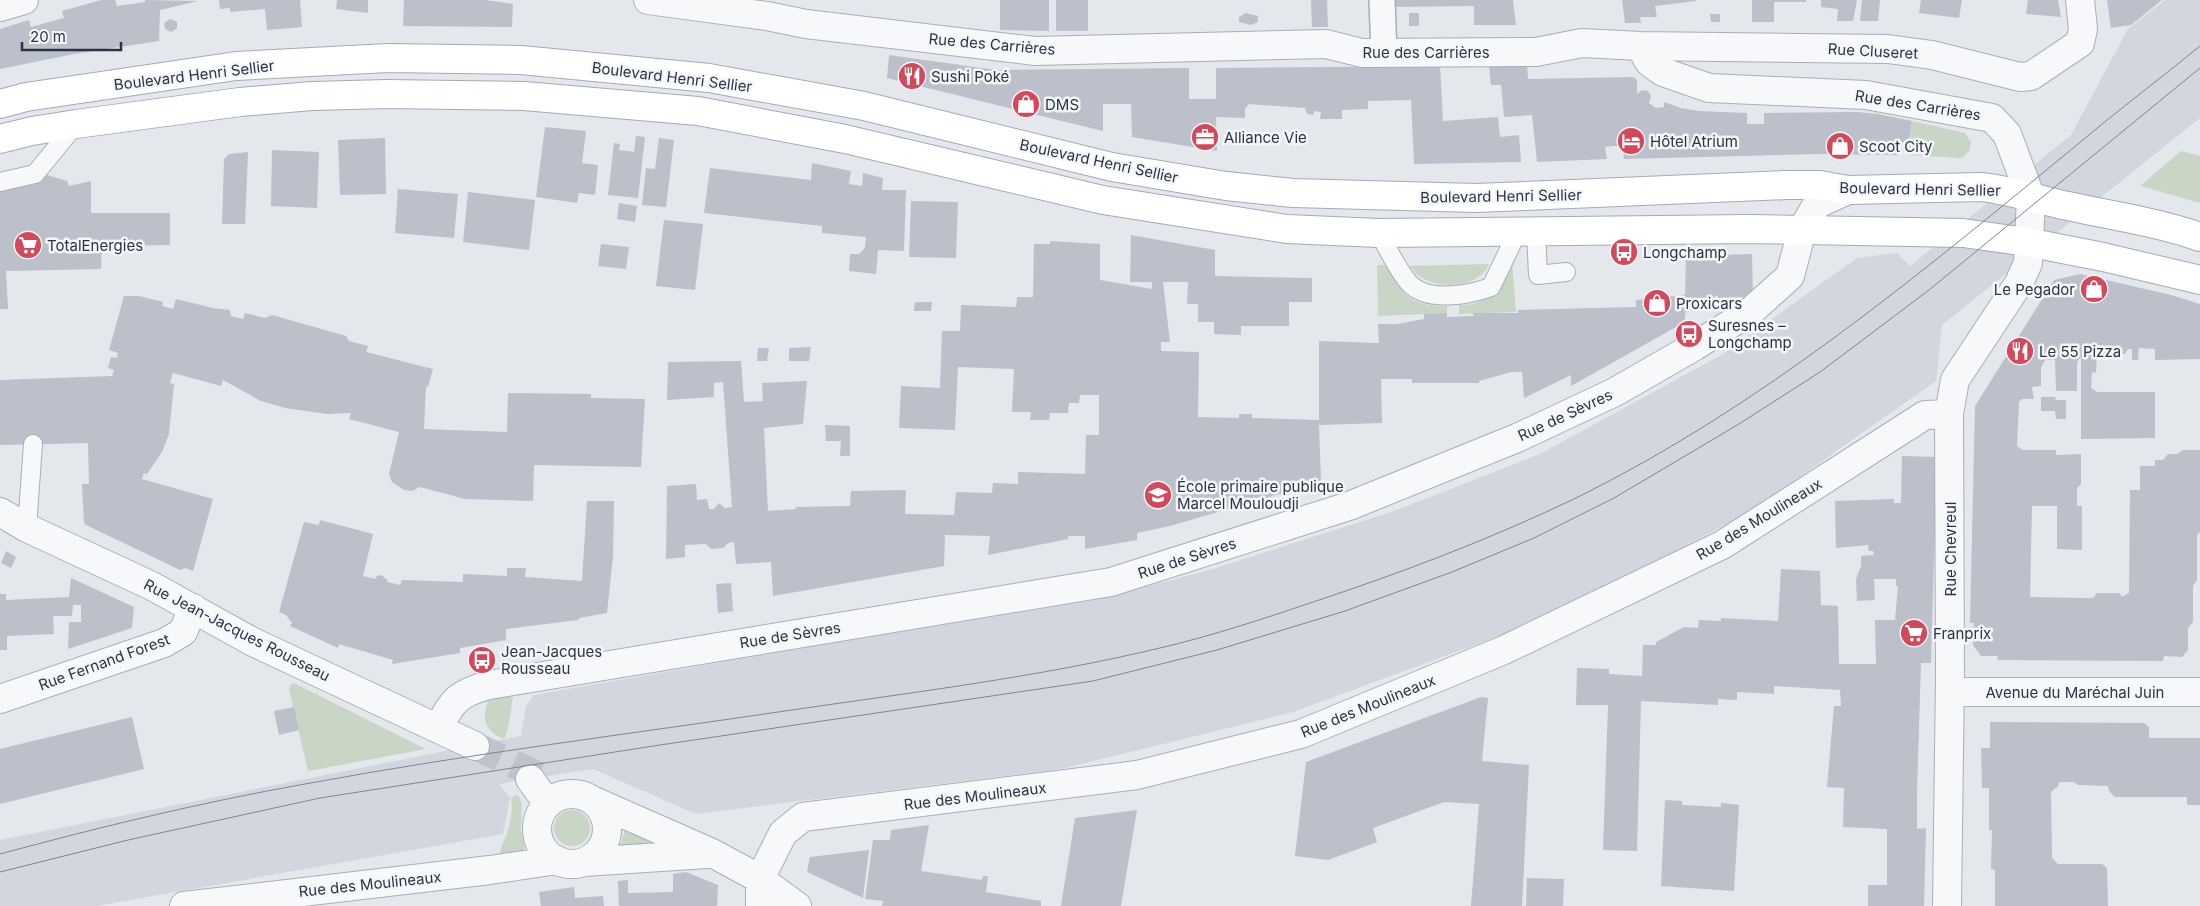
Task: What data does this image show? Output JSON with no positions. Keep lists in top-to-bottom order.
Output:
{
  "streets": {
    "main road": ["Boulevard Henri Sellier"],
    "street": [
      "Rue des Carrières",
      "Rue Cluseret",
      "Rue de Sèvres",
      "Rue des Moulineaux",
      "Rue Chevreul",
      "Rue Jean-Jacques Rousseau",
      "Rue Fernand Forest",
      "Avenue du Maréchal Juin"
    ]
  },
  "crossings": [
    ["Rue des Carrières", "Rue Cluseret"],
    ["Rue des Carrières", "Boulevard Henri Sellier"],
    ["Rue des Carrières", "Rue Chevreul"],
    ["Boulevard Henri Sellier", "Rue de Sèvres"],
    ["Boulevard Henri Sellier", "Rue Chevreul"],
    ["Rue de Sèvres", "Rue Jean-Jacques Rousseau"],
    ["Rue des Moulineaux", "Rue Chevreul"],
    ["Rue Chevreul", "Avenue du Maréchal Juin"],
    ["Rue Jean-Jacques Rousseau", "Rue Fernand Forest"]
  ],
  "places": {
    "restaurant": ["Sushi Poké", "Le 55 Pizza"],
    "shop": [
      "DMS",
      "Scoot City",
      "Le Pegador",
      "Proxicars"
    ],
    "office": ["Alliance Vie"],
    "hotel": ["Hôtel Atrium"],
    "supermarket": ["TotalEnergies", "Franprix"],
    "bus stop": ["Longchamp", "Suresnes – Longchamp", "Jean-Jacques Rousseau"],
    "school or university": ["École primaire publique Marcel Mouloudji"]
  },
  "scale_bar": "20 m"
}
